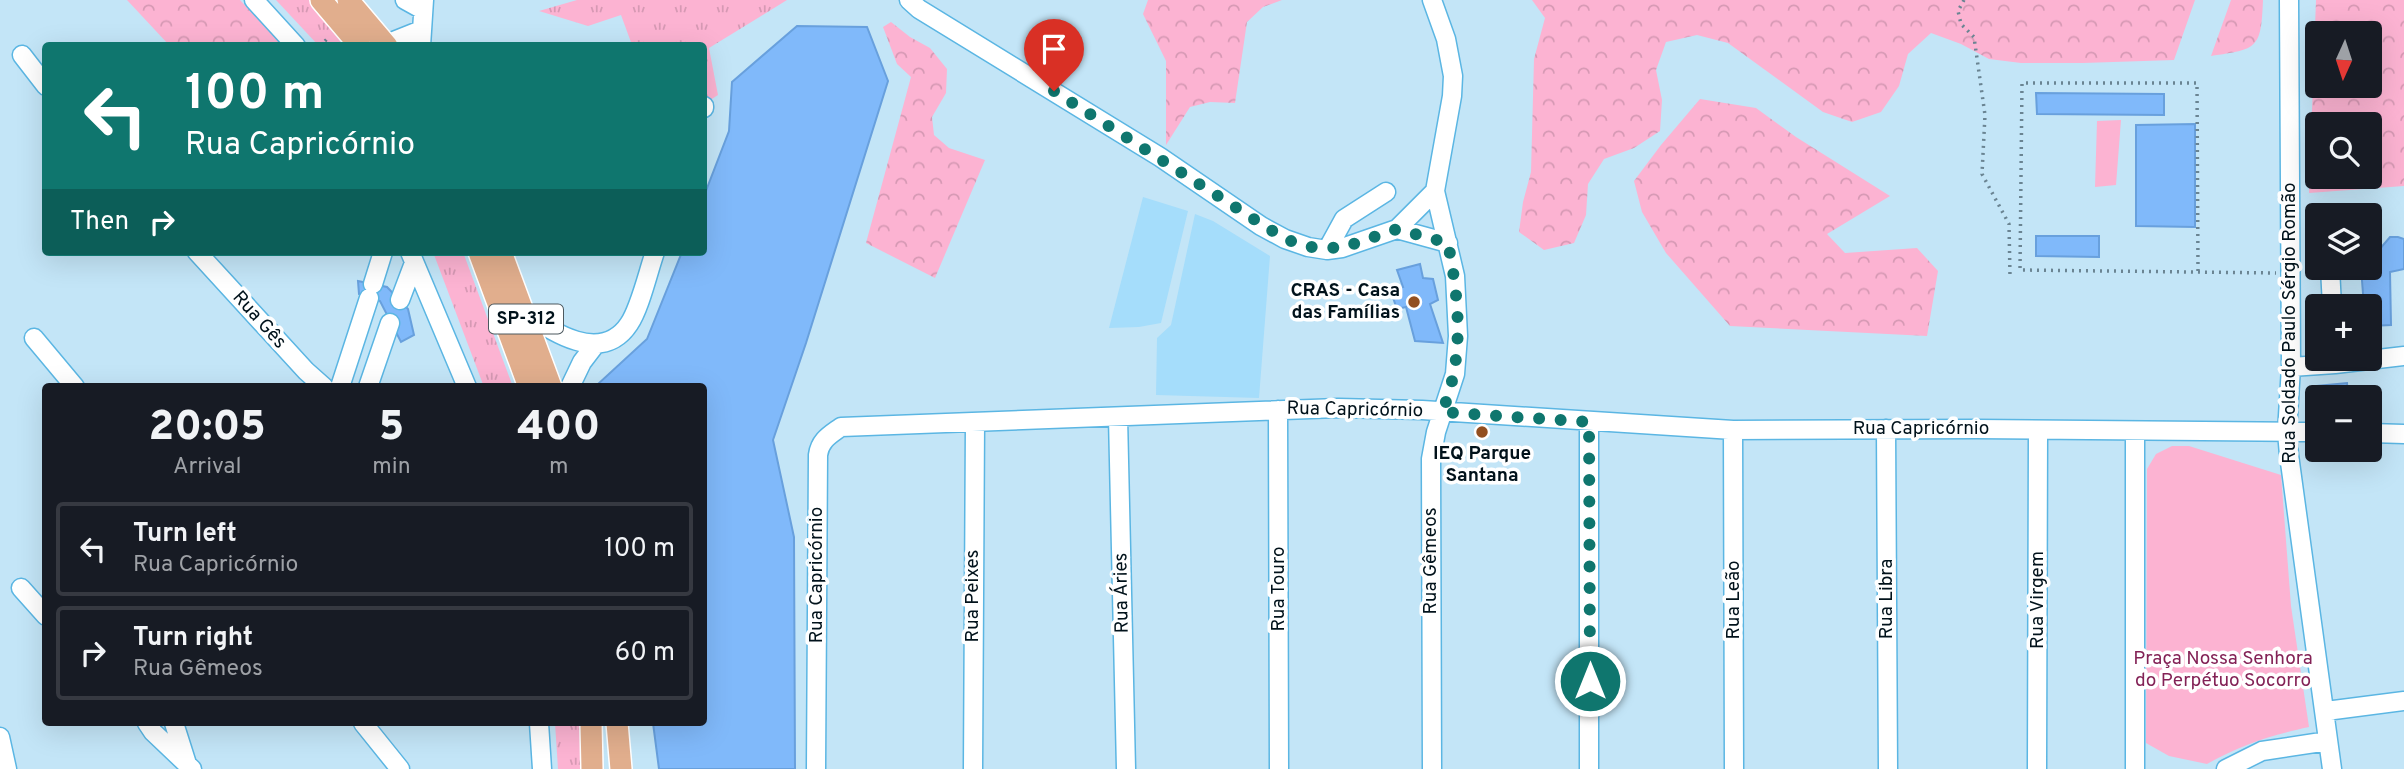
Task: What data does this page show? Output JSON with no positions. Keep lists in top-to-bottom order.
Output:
{
  "streets": {
    "main road": ["SP-312"],
    "street": [
      "Rua Gês",
      "Rua Soldado Paulo Sérgio Romão",
      "Rua Capricórnio",
      "Rua Gêmeos",
      "Rua Touro",
      "Rua Áries",
      "Rua Peixes",
      "Rua Libra",
      "Rua Leão",
      "Rua Virgem"
    ]
  },
  "crossings": [
    ["Rua Soldado Paulo Sérgio Romão", "Rua Capricórnio"],
    ["Rua Capricórnio", "Rua Gêmeos"],
    ["Rua Capricórnio", "Rua Touro"],
    ["Rua Capricórnio", "Rua Áries"],
    ["Rua Capricórnio", "Rua Peixes"],
    ["Rua Capricórnio", "Rua Libra"],
    ["Rua Capricórnio", "Rua Leão"],
    ["Rua Capricórnio", "Rua Virgem"]
  ],
  "parks": ["Praça Nossa Senhora do Perpétuo Socorro"],
  "places": ["CRAS - Casa das Famílias", "IEQ Parque Santana"],
  "north": "bottom",
  "page": {
    "map_buttons": ["+", "−"],
    "turn": ["100 m", "Rua Capricórnio"],
    "then": "Then",
    "eta": [
      "20:05",
      "Arrival",
      "5",
      "min",
      "400",
      "m"
    ],
    "list": [
      {
        "name": "Turn left",
        "note": "Rua Capricórnio",
        "value": "100 m"
      },
      {
        "name": "Turn right",
        "note": "Rua Gêmeos",
        "value": "60 m"
      }
    ]
  }
}
